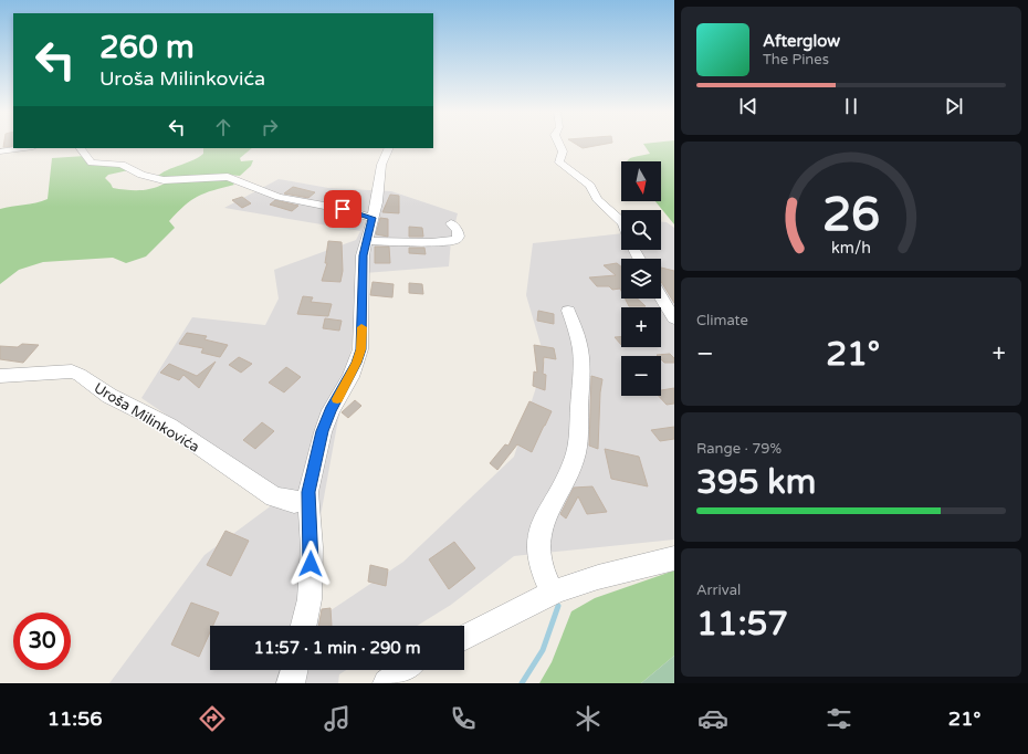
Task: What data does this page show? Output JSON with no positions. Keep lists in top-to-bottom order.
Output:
{
  "streets": {
    "street": ["Uroša Milinkovića"]
  },
  "north": "bottom",
  "page": {
    "turn": ["260 m", "Uroša Milinkovića"],
    "song": ["Afterglow", "The Pines"],
    "map_buttons": ["+", "−"],
    "tile": [
      "Climate",
      ["Range · 79%", "395 km"],
      ["Arrival", "11:57"]
    ],
    "heat": ["−", "21°", "+"],
    "limit": "30",
    "trip": "11:57 · 1 min · 290 m",
    "tabs": ["11:56", "21°"],
    "gauge": ["26", "km/h"]
  }
}
